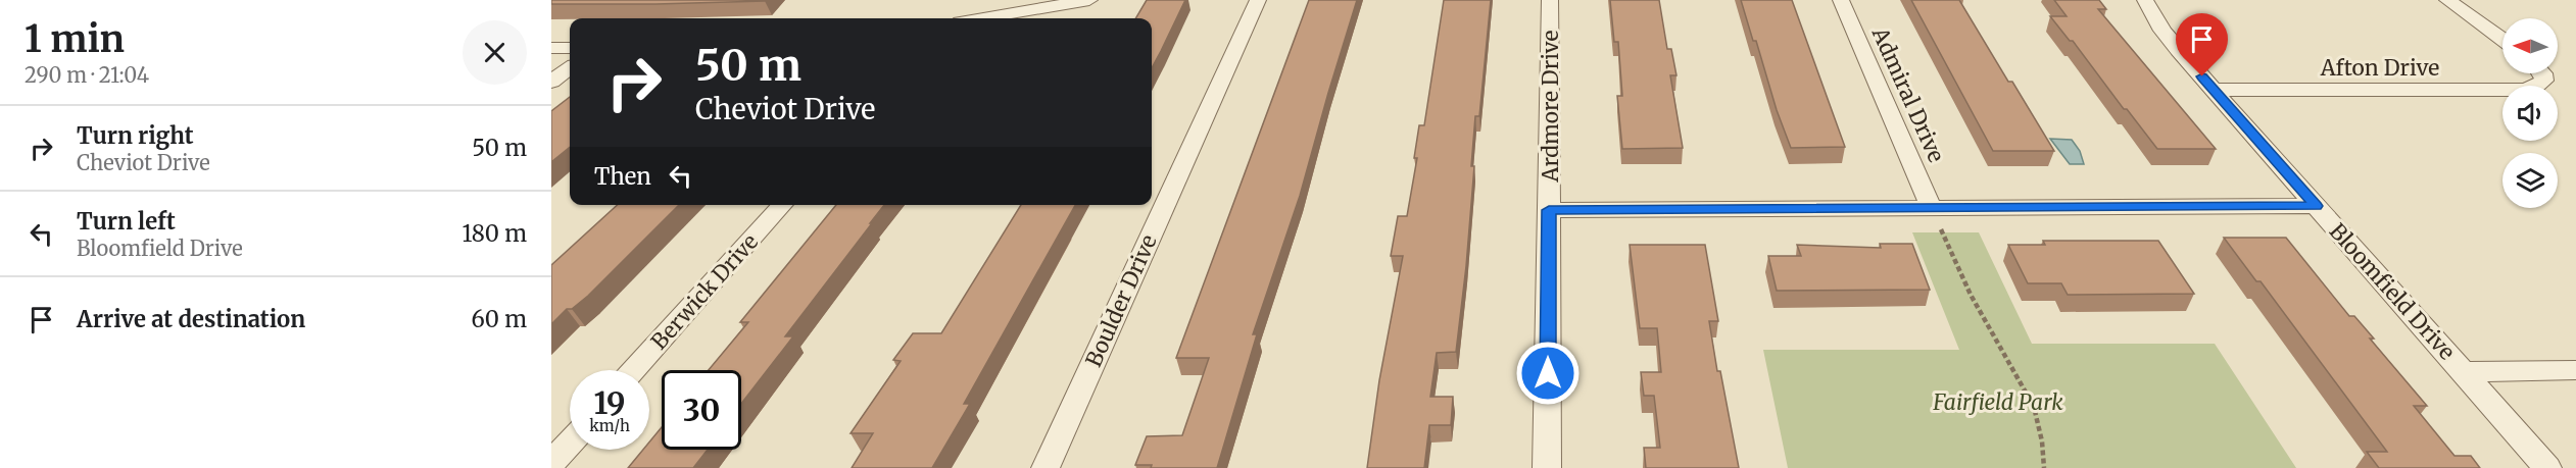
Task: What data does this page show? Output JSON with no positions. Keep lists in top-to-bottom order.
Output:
{
  "streets": {
    "street": [
      "Afton Drive",
      "Admiral Drive",
      "Ardmore Drive",
      "Berwick Drive",
      "Bloomfield Drive",
      "Boulder Drive"
    ]
  },
  "crossings": [
    ["Afton Drive", "Bloomfield Drive"]
  ],
  "parks": ["Fairfield Park"],
  "north": "left",
  "page": {
    "heading": ["1 min", "290 m · 21:04"],
    "turn": ["50 m", "Cheviot Drive"],
    "list": [
      {
        "name": "Turn right",
        "note": "Cheviot Drive",
        "value": "50 m"
      },
      {
        "name": "Turn left",
        "note": "Bloomfield Drive",
        "value": "180 m"
      },
      {
        "name": "Arrive at destination",
        "value": "60 m"
      }
    ],
    "then": "Then",
    "speed": "19 km/h",
    "limit": "30"
  }
}
